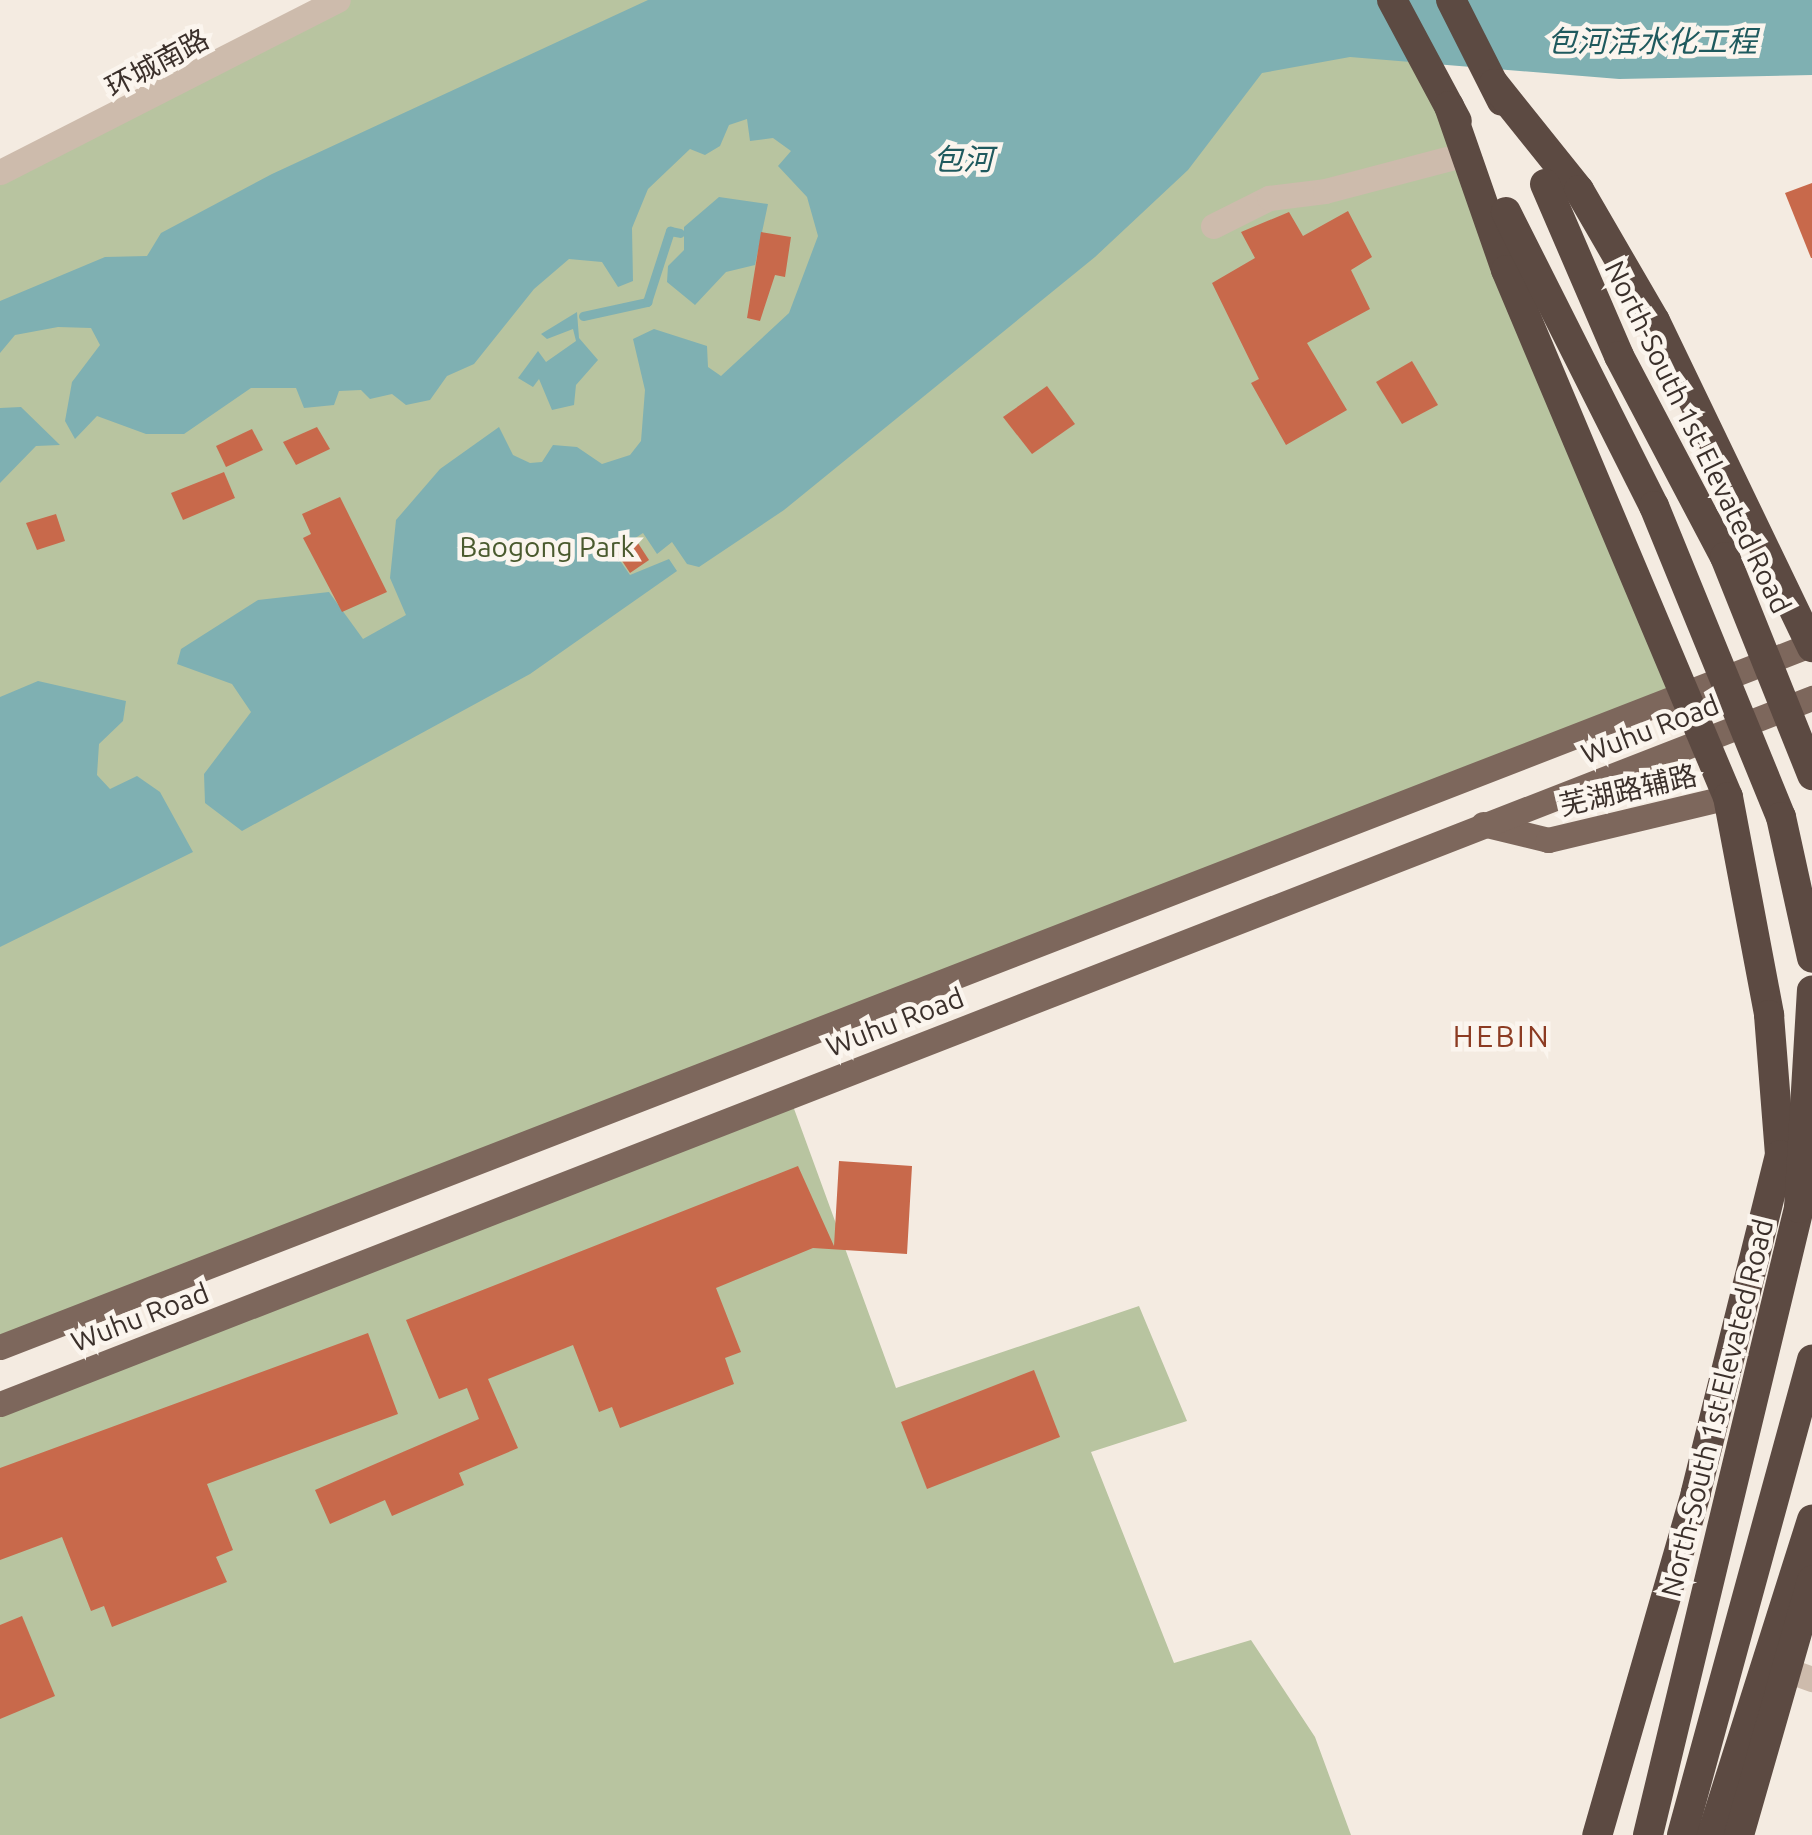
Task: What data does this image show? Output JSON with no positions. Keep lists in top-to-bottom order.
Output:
{
  "streets": {
    "highway": ["North-South 1st Elevated Road"],
    "main road": ["Wuhu Road", "芜湖路辅路"],
    "street": ["环城南路"]
  },
  "crossings": [
    ["Wuhu Road", "芜湖路辅路"]
  ],
  "districts": ["HEBIN"],
  "water": ["包河活水化工程", "包河"],
  "parks": ["Baogong Park"]
}
